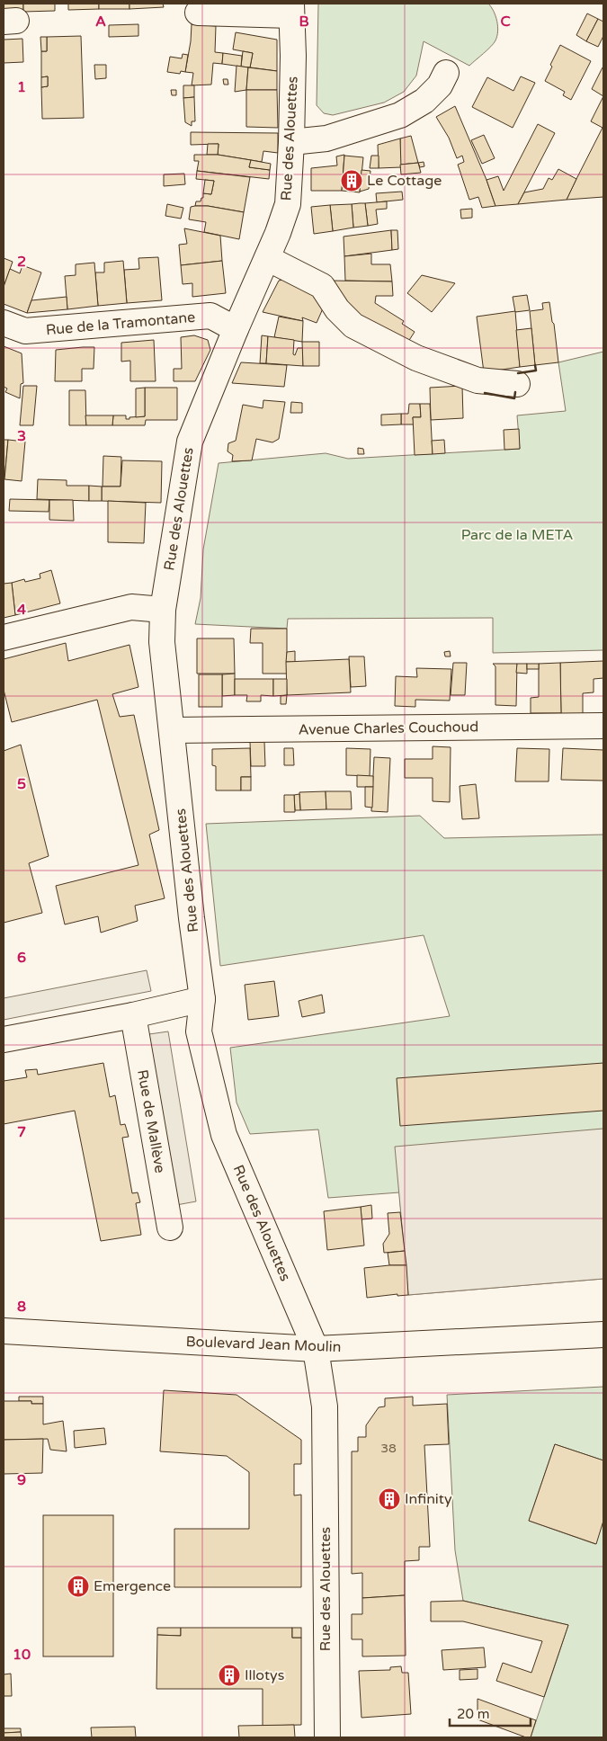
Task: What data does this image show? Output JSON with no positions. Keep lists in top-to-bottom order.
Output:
{
  "streets": {
    "street": [
      "Rue des Alouettes",
      "Rue de la Tramontane",
      "Avenue Charles Couchoud",
      "Rue de Mallève",
      "Boulevard Jean Moulin"
    ]
  },
  "crossings": [
    ["Rue des Alouettes", "Rue de la Tramontane"],
    ["Rue des Alouettes", "Avenue Charles Couchoud"],
    ["Rue des Alouettes", "Boulevard Jean Moulin"]
  ],
  "parks": ["Parc de la META"],
  "places": {
    "building": [
      "Le Cottage",
      "Infinity",
      "Emergence",
      "Illotys"
    ]
  },
  "house_numbers": ["38"],
  "scale_bar": "20 m",
  "grid": {
    "columns": ["A", "B", "C"],
    "rows": [
      "1",
      "2",
      "3",
      "4",
      "5",
      "6",
      "7",
      "8",
      "9",
      "10"
    ]
  }
}
